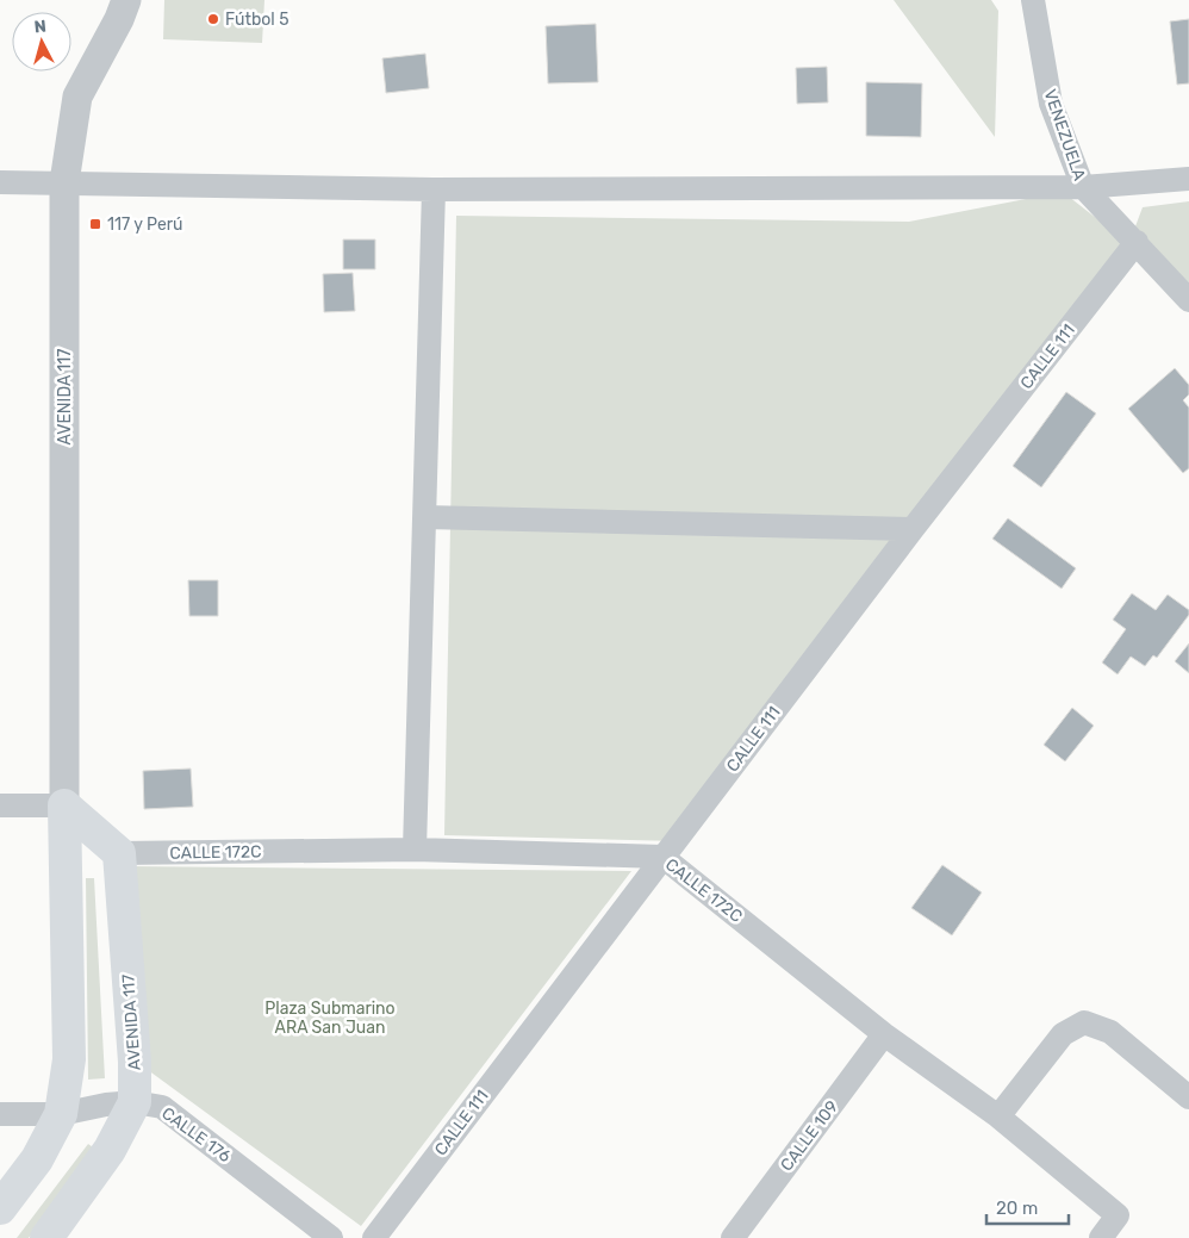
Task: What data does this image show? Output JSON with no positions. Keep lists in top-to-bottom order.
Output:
{
  "streets": {
    "main road": ["AVENIDA 117"],
    "street": [
      "VENEZUELA",
      "CALLE 111",
      "CALLE 172C",
      "CALLE 176",
      "CALLE 109"
    ]
  },
  "crossings": [
    ["VENEZUELA", "CALLE 111"],
    ["CALLE 111", "CALLE 172C"],
    ["AVENIDA 117", "CALLE 172C"],
    ["AVENIDA 117", "CALLE 176"],
    ["CALLE 172C", "CALLE 109"]
  ],
  "parks": ["Plaza Submarino ARA San Juan"],
  "places": {
    "other": ["Fútbol 5"],
    "transit": ["117 y Perú"]
  },
  "scale_bar": "20 m",
  "north": "top"
}
